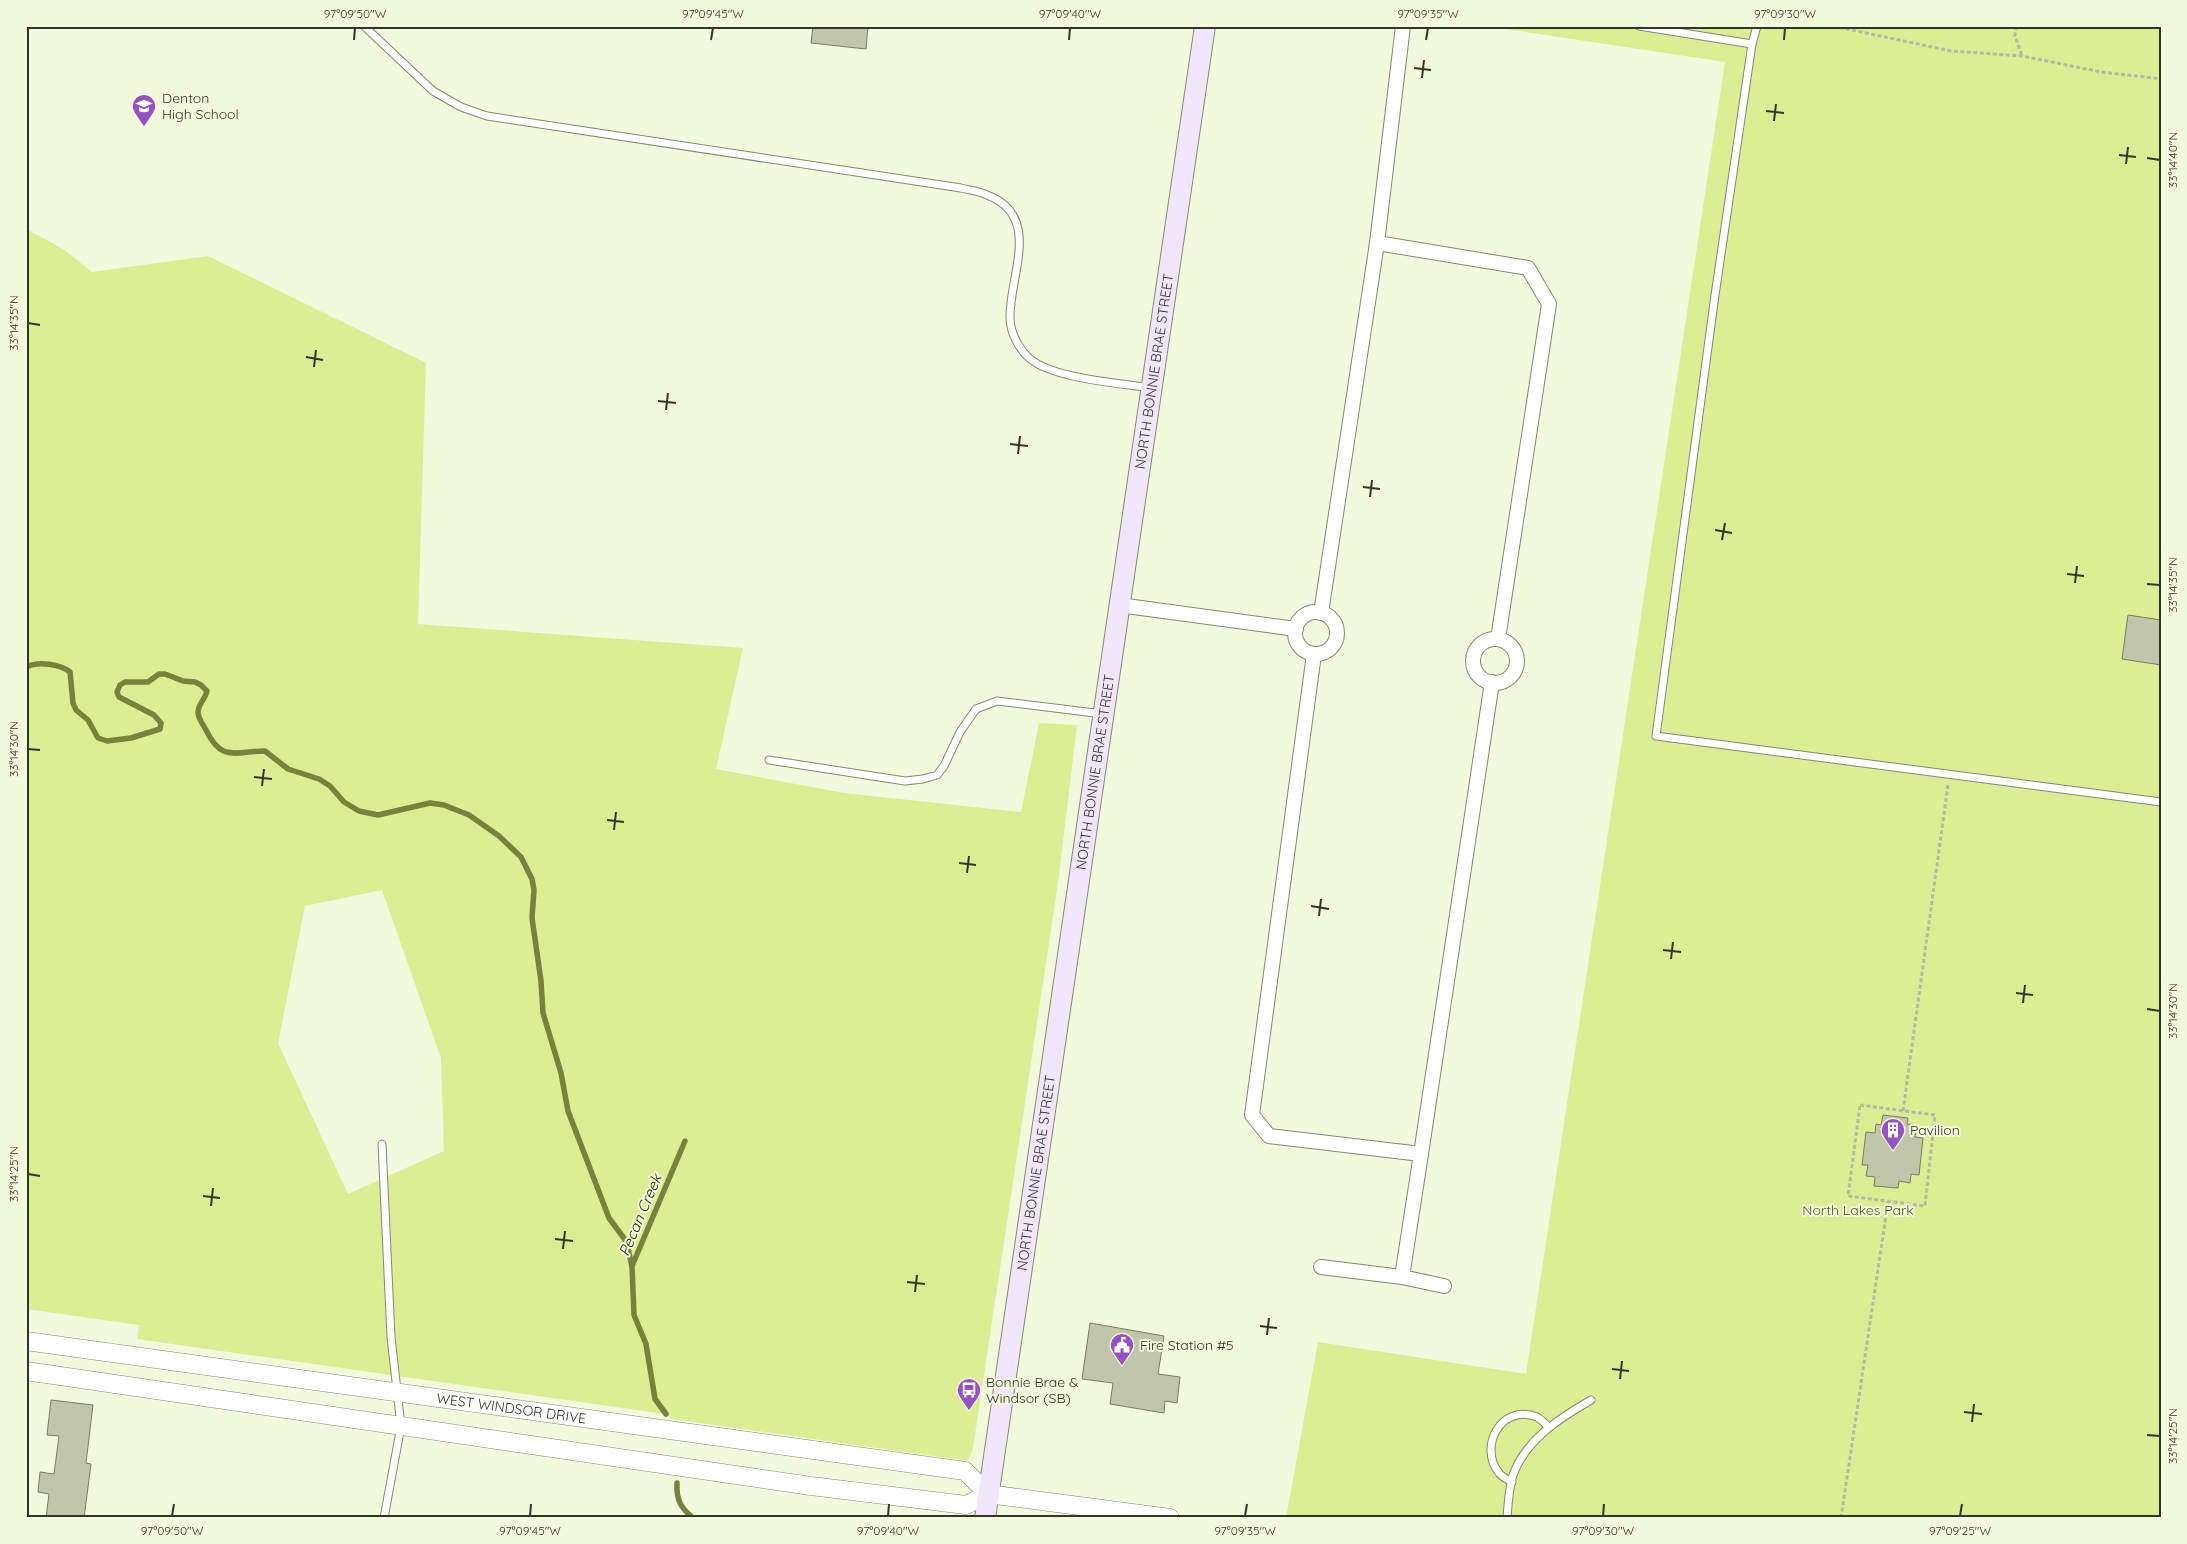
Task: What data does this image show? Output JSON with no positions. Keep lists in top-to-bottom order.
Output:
{
  "streets": {
    "main road": ["NORTH BONNIE BRAE STREET"],
    "street": ["WEST WINDSOR DRIVE"]
  },
  "crossings": [
    ["NORTH BONNIE BRAE STREET", "WEST WINDSOR DRIVE"]
  ],
  "water": ["Pecan Creek"],
  "parks": ["North Lakes Park"],
  "places": {
    "school or university": ["Denton High School"],
    "building": ["Pavilion"],
    "public building": ["Fire Station #5"],
    "bus stop": ["Bonnie Brae & Windsor (SB)"]
  },
  "coordinates": [
    "97°09'50\"W",
    "97°09'45\"W",
    "97°09'40\"W",
    "97°09'35\"W",
    "97°09'30\"W",
    "33°14'40\"N",
    "33°14'35\"N",
    "33°14'30\"N",
    "33°14'25\"N",
    "97°09'25\"W"
  ]
}
